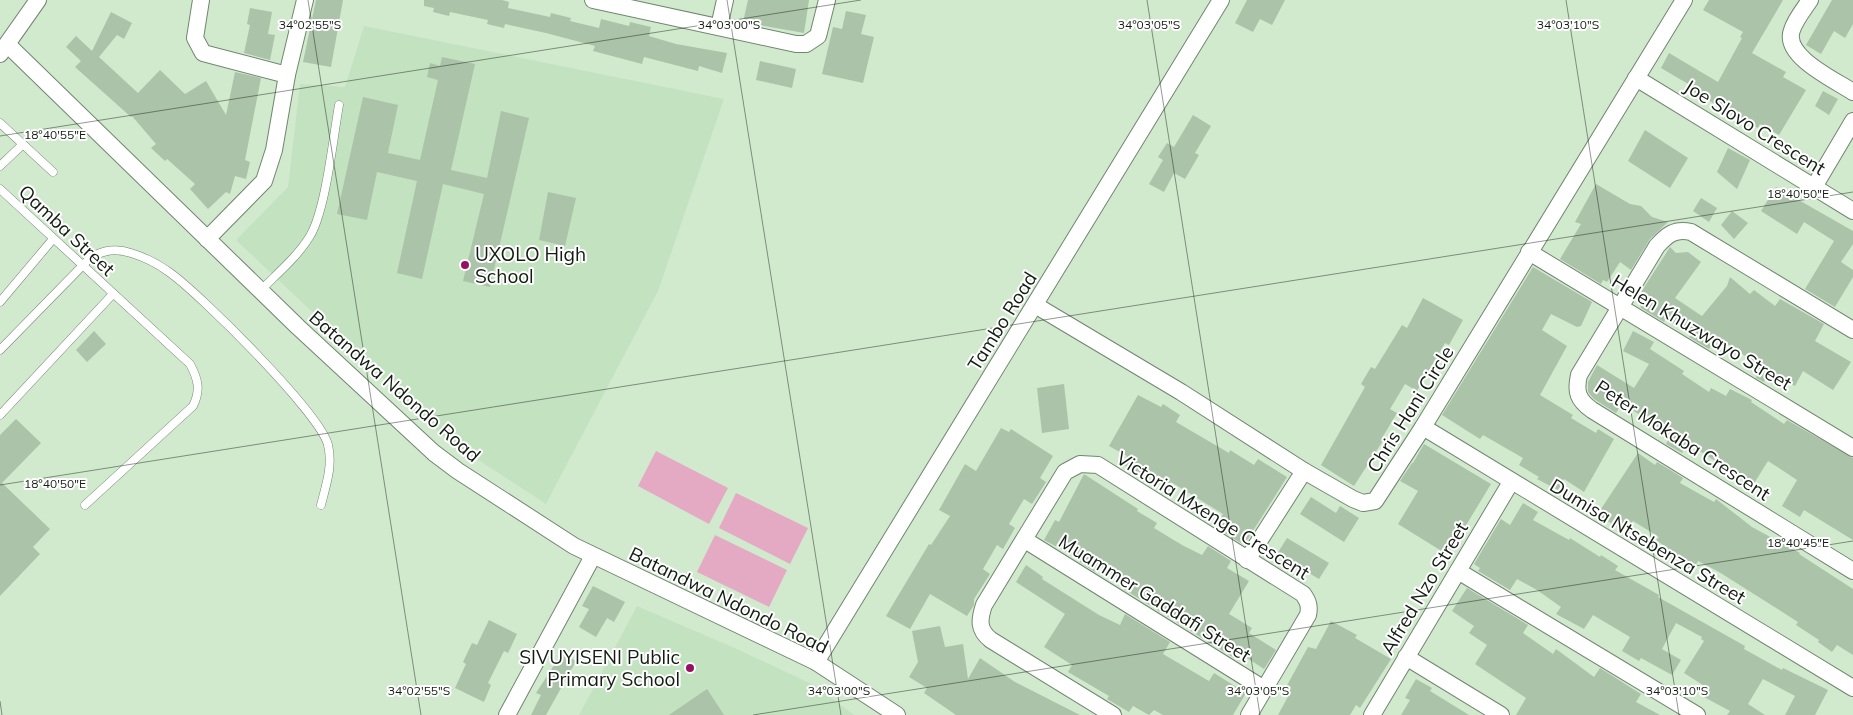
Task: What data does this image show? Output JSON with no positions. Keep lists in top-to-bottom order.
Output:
{
  "streets": {
    "street": [
      "Joe Slovo Crescent",
      "Tambo Road",
      "Helen Khuzwayo Street",
      "Batandwa Ndondo Road",
      "Chris Hani Circle",
      "Peter Mokaba Crescent",
      "Victoria Mxenge Crescent",
      "Dumisa Ntsebenza Street",
      "Alfred Nzo Street",
      "Muammer Gaddafi Street"
    ],
    "lane": ["Qamba Street"]
  },
  "crossings": [
    ["Joe Slovo Crescent", "Chris Hani Circle"],
    ["Tambo Road", "Batandwa Ndondo Road"],
    ["Tambo Road", "Chris Hani Circle"],
    ["Helen Khuzwayo Street", "Chris Hani Circle"],
    ["Helen Khuzwayo Street", "Peter Mokaba Crescent"],
    ["Chris Hani Circle", "Dumisa Ntsebenza Street"],
    ["Victoria Mxenge Crescent", "Muammer Gaddafi Street"],
    ["Dumisa Ntsebenza Street", "Alfred Nzo Street"]
  ],
  "places": ["UXOLO High School", "SIVUYISENI Public Primary School"],
  "coordinates": [
    "34°02'55\"S",
    "34°03'00\"S",
    "34°03'05\"S",
    "34°03'10\"S",
    "18°40'55\"E",
    "18°40'50\"E",
    "18°40'45\"E"
  ]
}
